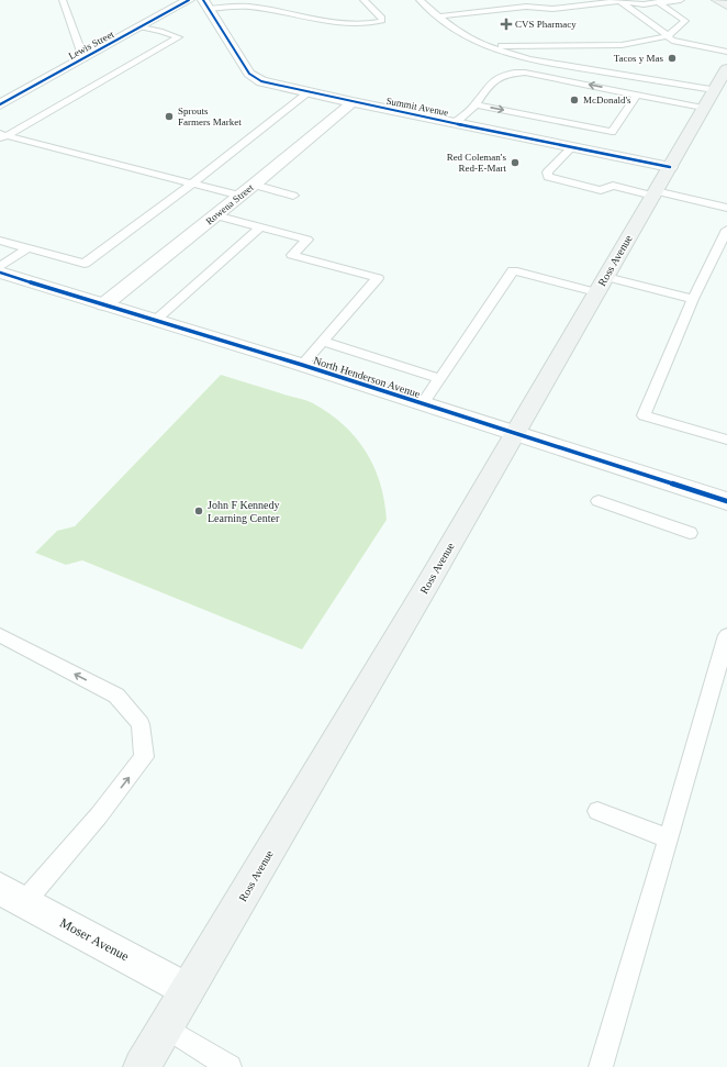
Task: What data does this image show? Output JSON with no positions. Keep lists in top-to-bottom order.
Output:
{
  "streets": {
    "main road": ["Ross Avenue"],
    "street": [
      "Lewis Street",
      "Summit Avenue",
      "Rowena Street",
      "North Henderson Avenue",
      "Moser Avenue"
    ]
  },
  "crossings": [
    ["Summit Avenue", "Rowena Street"],
    ["Summit Avenue", "Ross Avenue"],
    ["Rowena Street", "North Henderson Avenue"],
    ["Ross Avenue", "North Henderson Avenue"],
    ["Ross Avenue", "Moser Avenue"]
  ],
  "places": {
    "health": ["CVS Pharmacy"],
    "other": [
      "Tacos y Mas",
      "McDonald's",
      "Sprouts Farmers Market",
      "Red Coleman's Red-E-Mart",
      "John F Kennedy Learning Center"
    ]
  }
}
